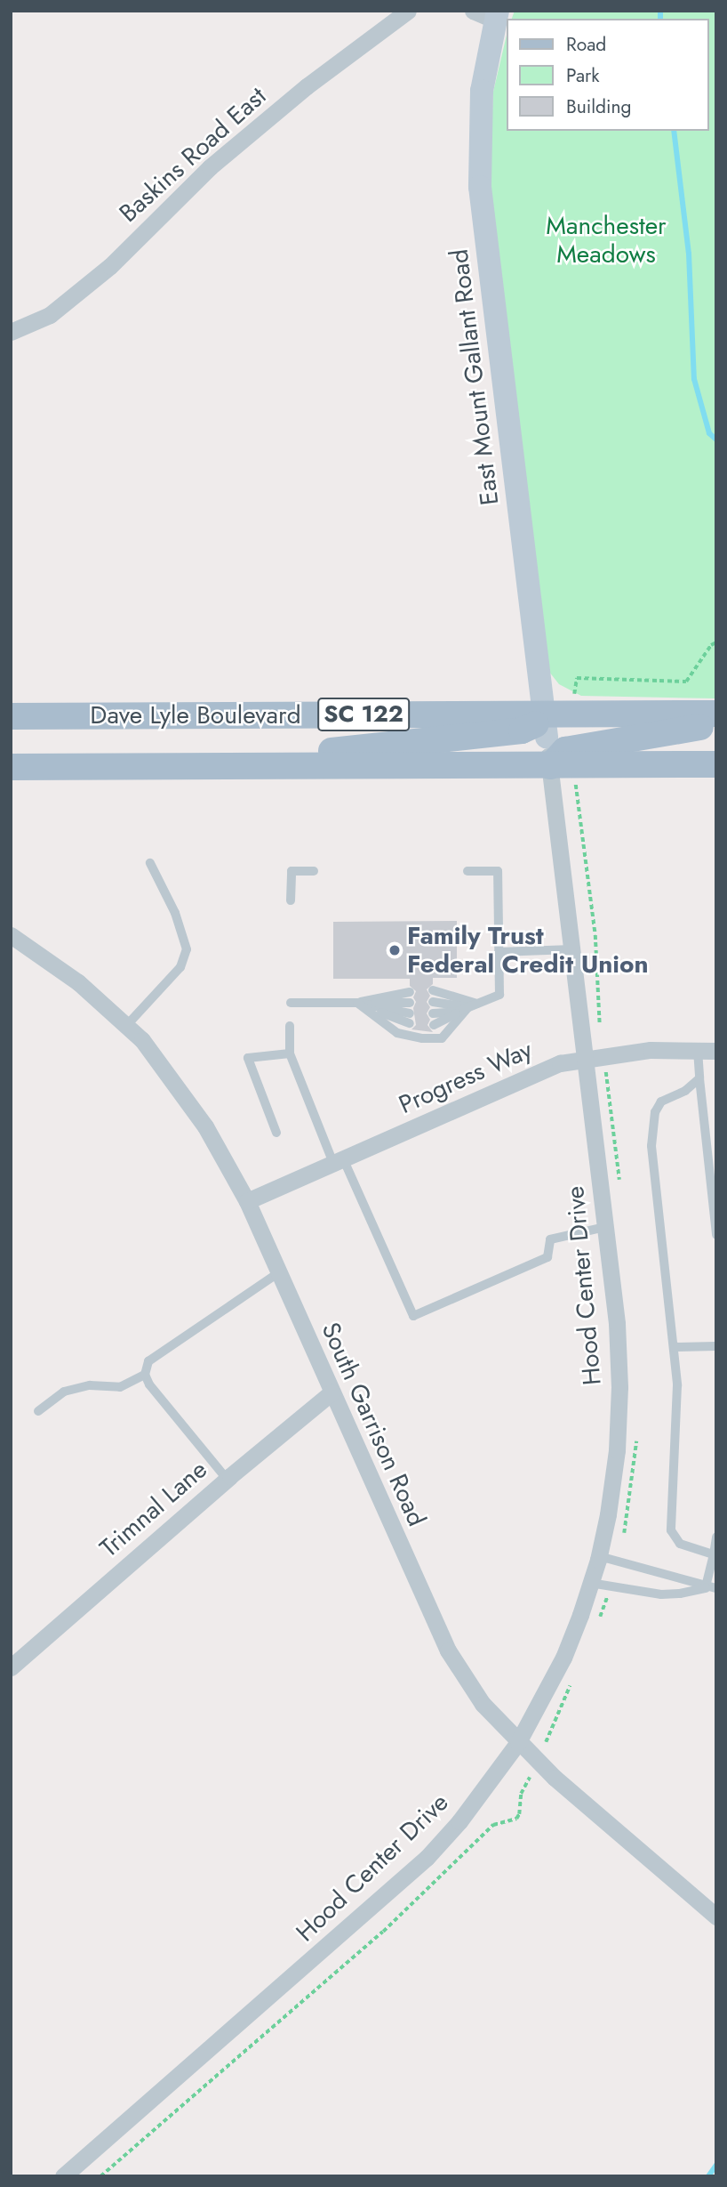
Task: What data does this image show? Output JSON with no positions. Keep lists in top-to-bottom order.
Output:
{
  "streets": {
    "main road": ["SC 122", "Dave Lyle Boulevard"],
    "street": [
      "Baskins Road East",
      "East Mount Gallant Road",
      "Progress Way",
      "Hood Center Drive",
      "South Garrison Road",
      "Trimnal Lane"
    ]
  },
  "crossings": [
    ["East Mount Gallant Road", "Dave Lyle Boulevard"],
    ["East Mount Gallant Road", "Hood Center Drive"],
    ["Dave Lyle Boulevard", "Hood Center Drive"],
    ["Progress Way", "Hood Center Drive"],
    ["Progress Way", "South Garrison Road"],
    ["Hood Center Drive", "South Garrison Road"],
    ["South Garrison Road", "Trimnal Lane"]
  ],
  "parks": ["Manchester Meadows"],
  "places": ["Family Trust Federal Credit Union"],
  "legend": ["Road", "Park", "Building"]
}
